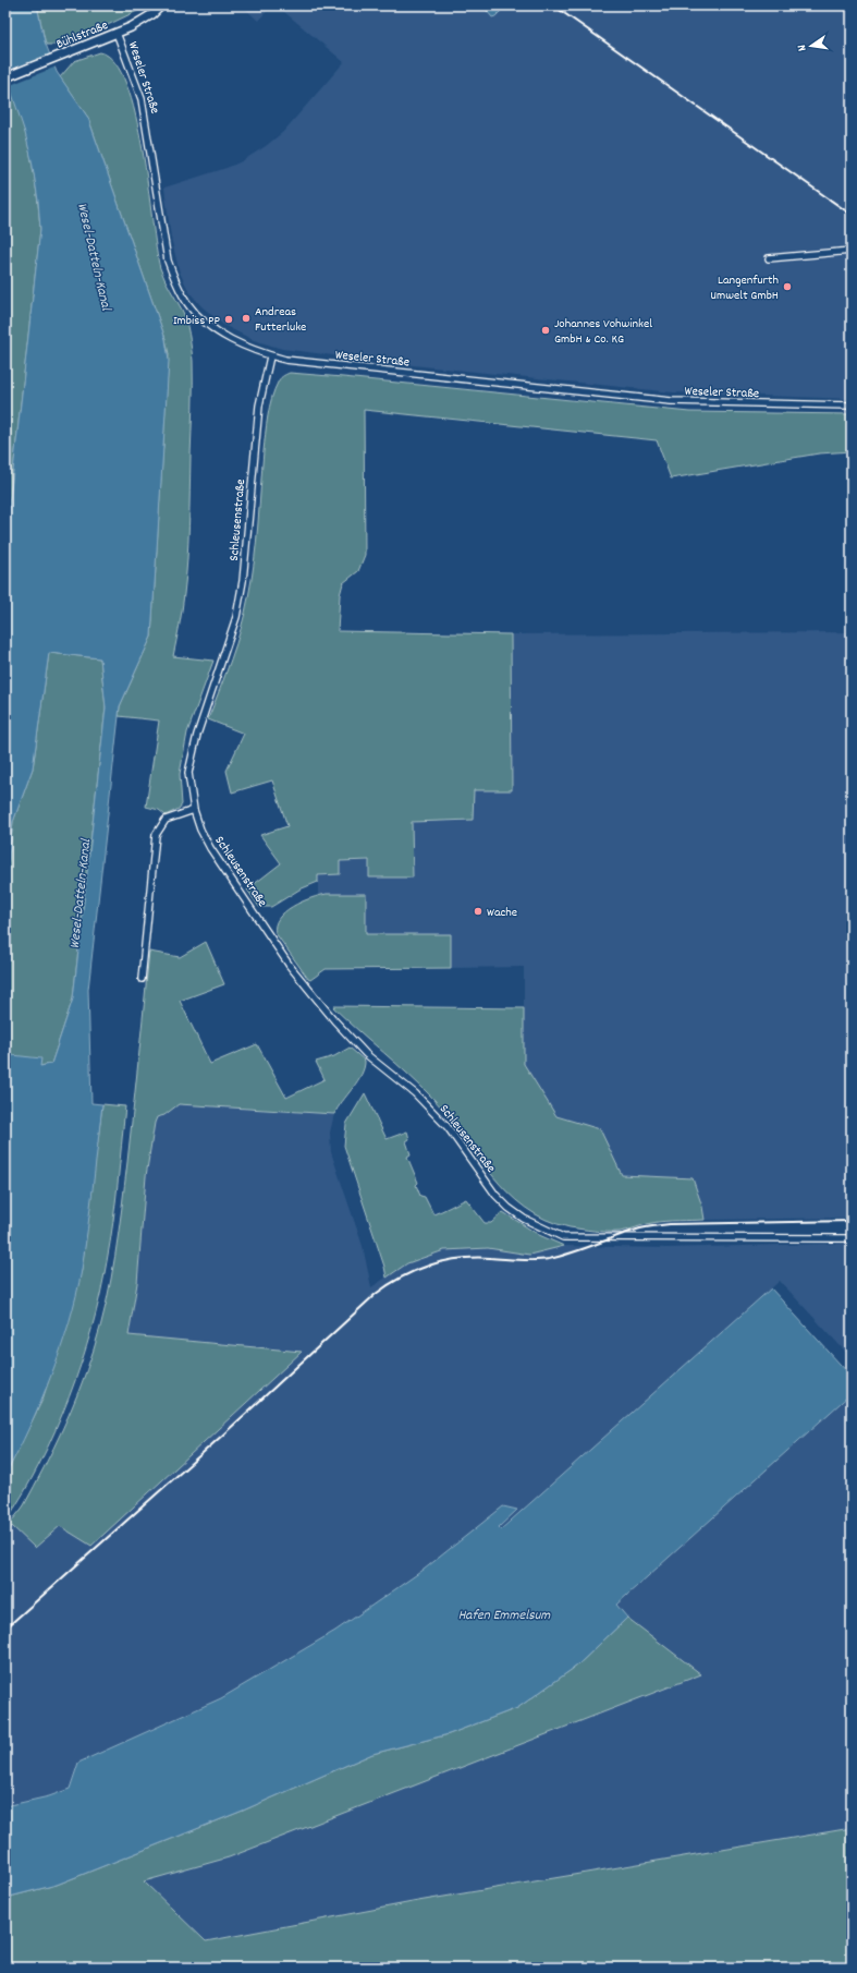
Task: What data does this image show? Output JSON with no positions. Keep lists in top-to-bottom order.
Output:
{
  "streets": {
    "street": ["Bühlstraße", "Weseler Straße", "Schleusenstraße"]
  },
  "crossings": [
    ["Bühlstraße", "Weseler Straße"],
    ["Weseler Straße", "Schleusenstraße"]
  ],
  "water": ["Wesel-Datteln-Kanal", "Hafen Emmelsum"],
  "places": [
    "Langenfurth Umwelt GmbH",
    "Andreas Futterluke",
    "Imbiss PP",
    "Johannes Vohwinkel GmbH & Co. KG",
    "Wache"
  ],
  "north": "left"
}
